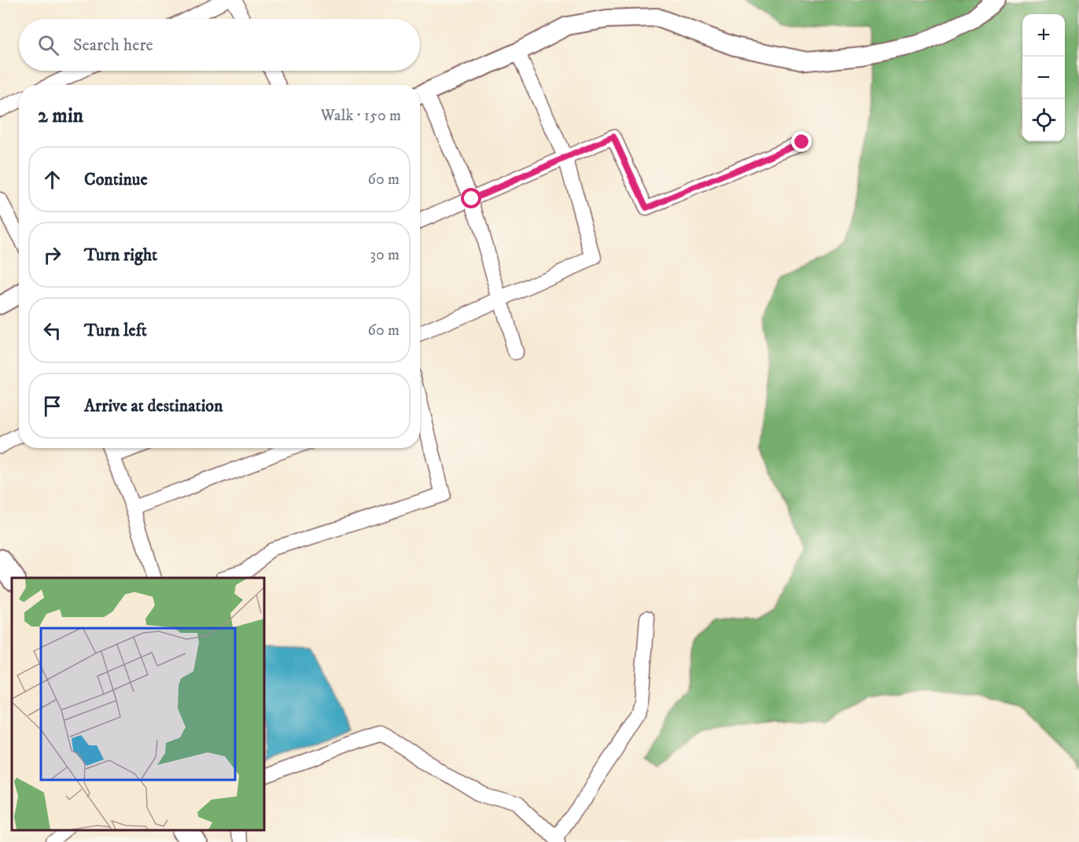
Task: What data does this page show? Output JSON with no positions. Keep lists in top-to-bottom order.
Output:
{
  "page": {
    "map_buttons": ["+", "−"],
    "search": "Search here",
    "heading": ["2 min", "Walk · 150 m"],
    "list": [
      ["Continue", "60 m"],
      ["Turn right", "30 m"],
      ["Turn left", "60 m"],
      "Arrive at destination"
    ]
  }
}
